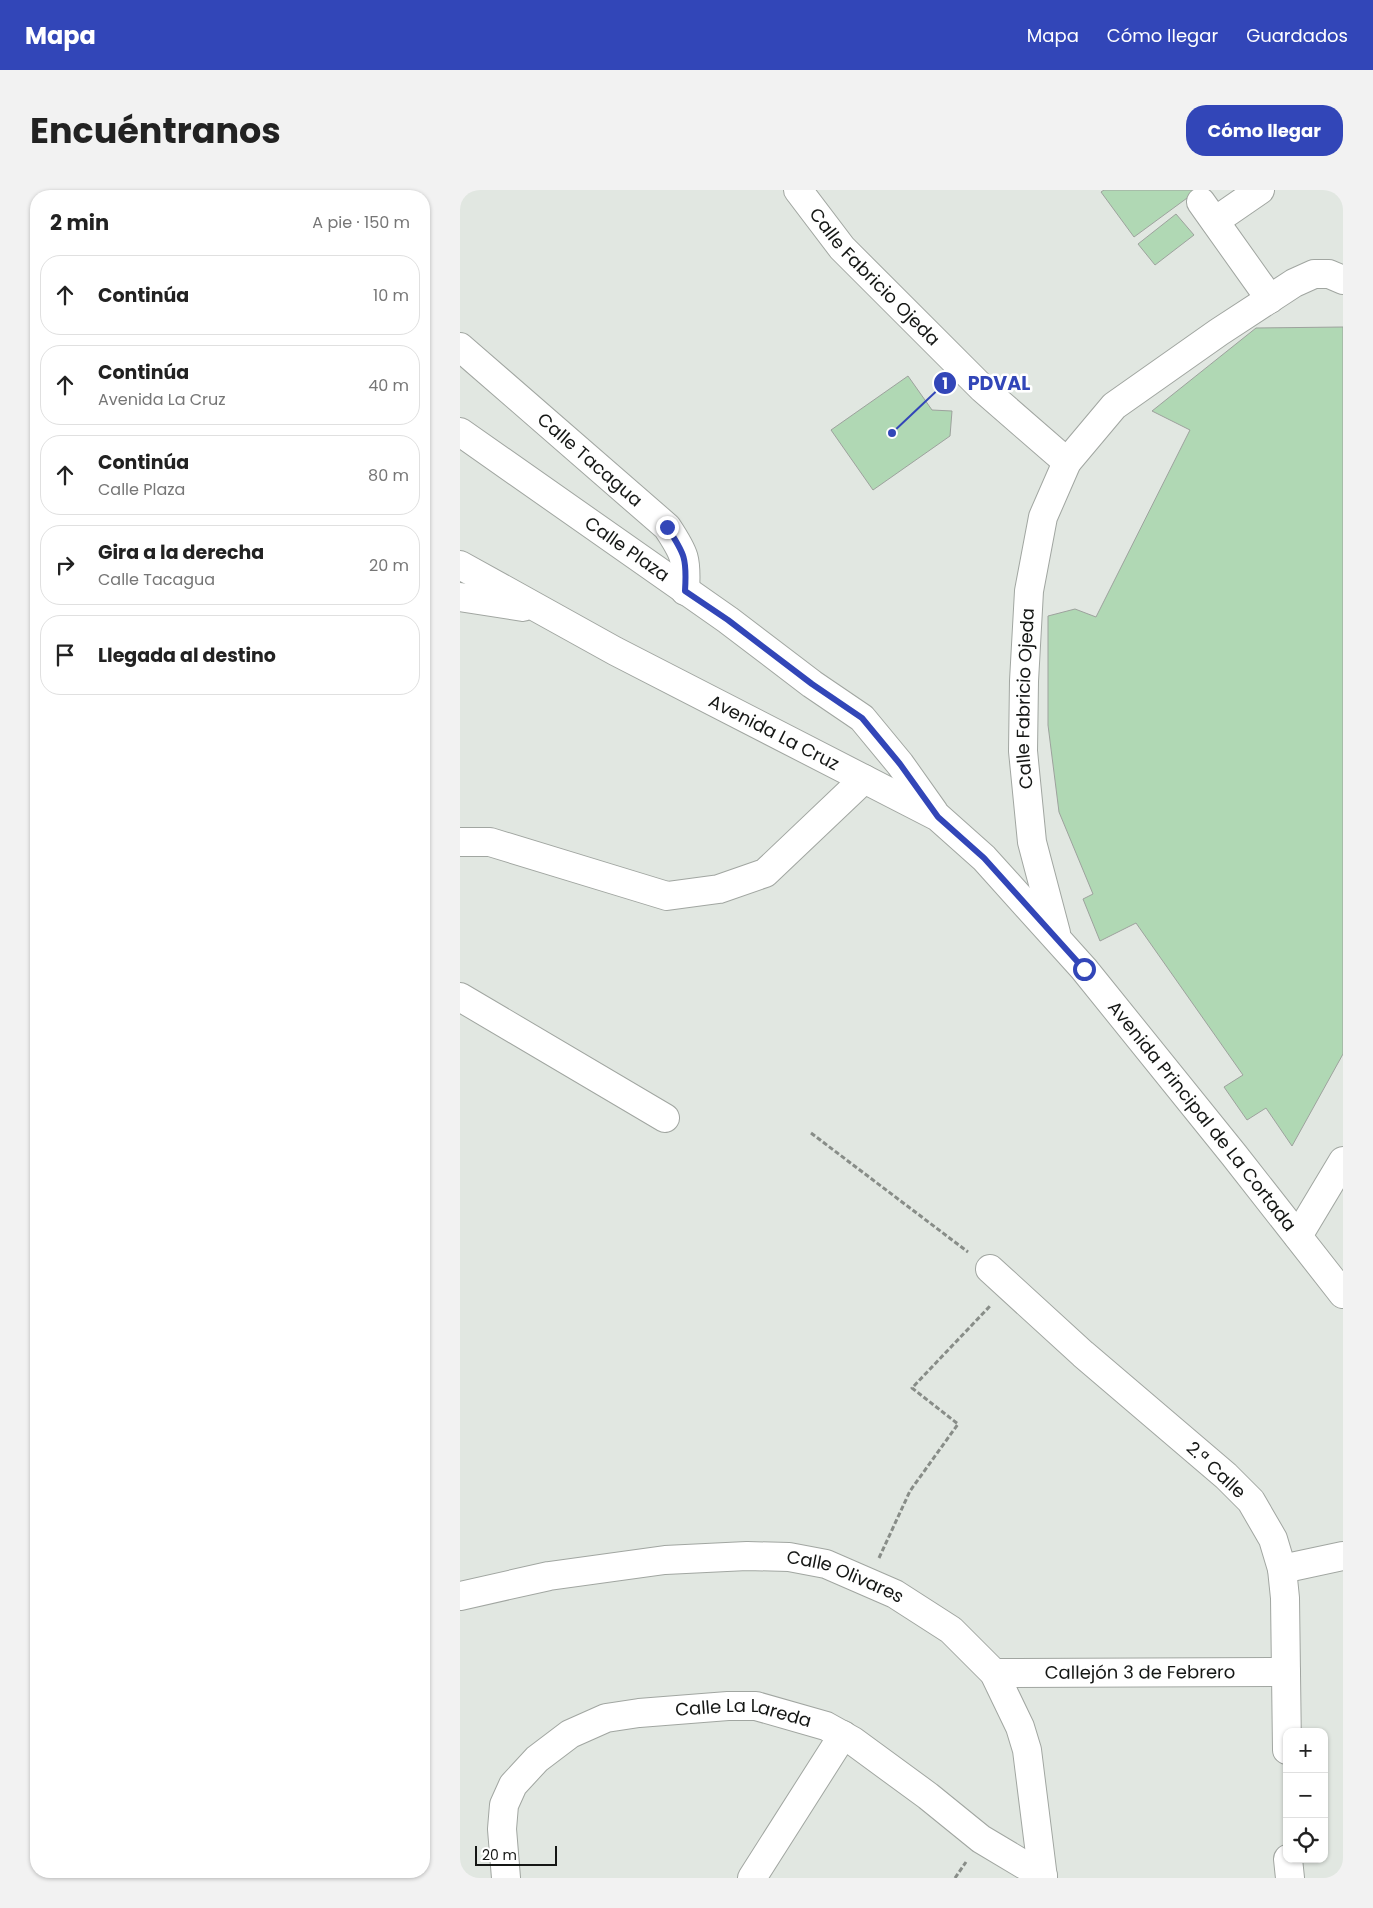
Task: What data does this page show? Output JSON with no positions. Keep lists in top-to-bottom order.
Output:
{
  "streets": {
    "street": [
      "Calle Fabricio Ojeda",
      "Calle Tacagua",
      "Calle Plaza",
      "Avenida La Cruz",
      "Avenida Principal de La Cortada",
      "2.ª Calle",
      "Calle Olivares",
      "Callejón 3 de Febrero",
      "Calle La Lareda"
    ]
  },
  "crossings": [
    ["Calle Fabricio Ojeda", "Avenida La Cruz"],
    ["Calle Fabricio Ojeda", "Avenida Principal de La Cortada"],
    ["Calle Tacagua", "Calle Plaza"],
    ["Calle Plaza", "Avenida La Cruz"],
    ["Avenida La Cruz", "Avenida Principal de La Cortada"],
    ["2.ª Calle", "Callejón 3 de Febrero"],
    ["Calle Olivares", "Callejón 3 de Febrero"],
    ["Calle Olivares", "Calle La Lareda"]
  ],
  "places": ["PDVAL"],
  "scale_bar": "20 m",
  "page": {
    "header": "Mapa",
    "nav": ["Mapa", "Cómo llegar", "Guardados"],
    "title": "Encuéntranos",
    "buttons": "Cómo llegar",
    "heading": ["2 min", "A pie · 150 m"],
    "list": [
      ["Continúa", "10 m"],
      ["Continúa", "Avenida La Cruz", "40 m"],
      ["Continúa", "Calle Plaza", "80 m"],
      ["Gira a la derecha", "Calle Tacagua", "20 m"],
      "Llegada al destino"
    ],
    "map_buttons": ["+", "−"],
    "scale": "20 m"
  }
}
